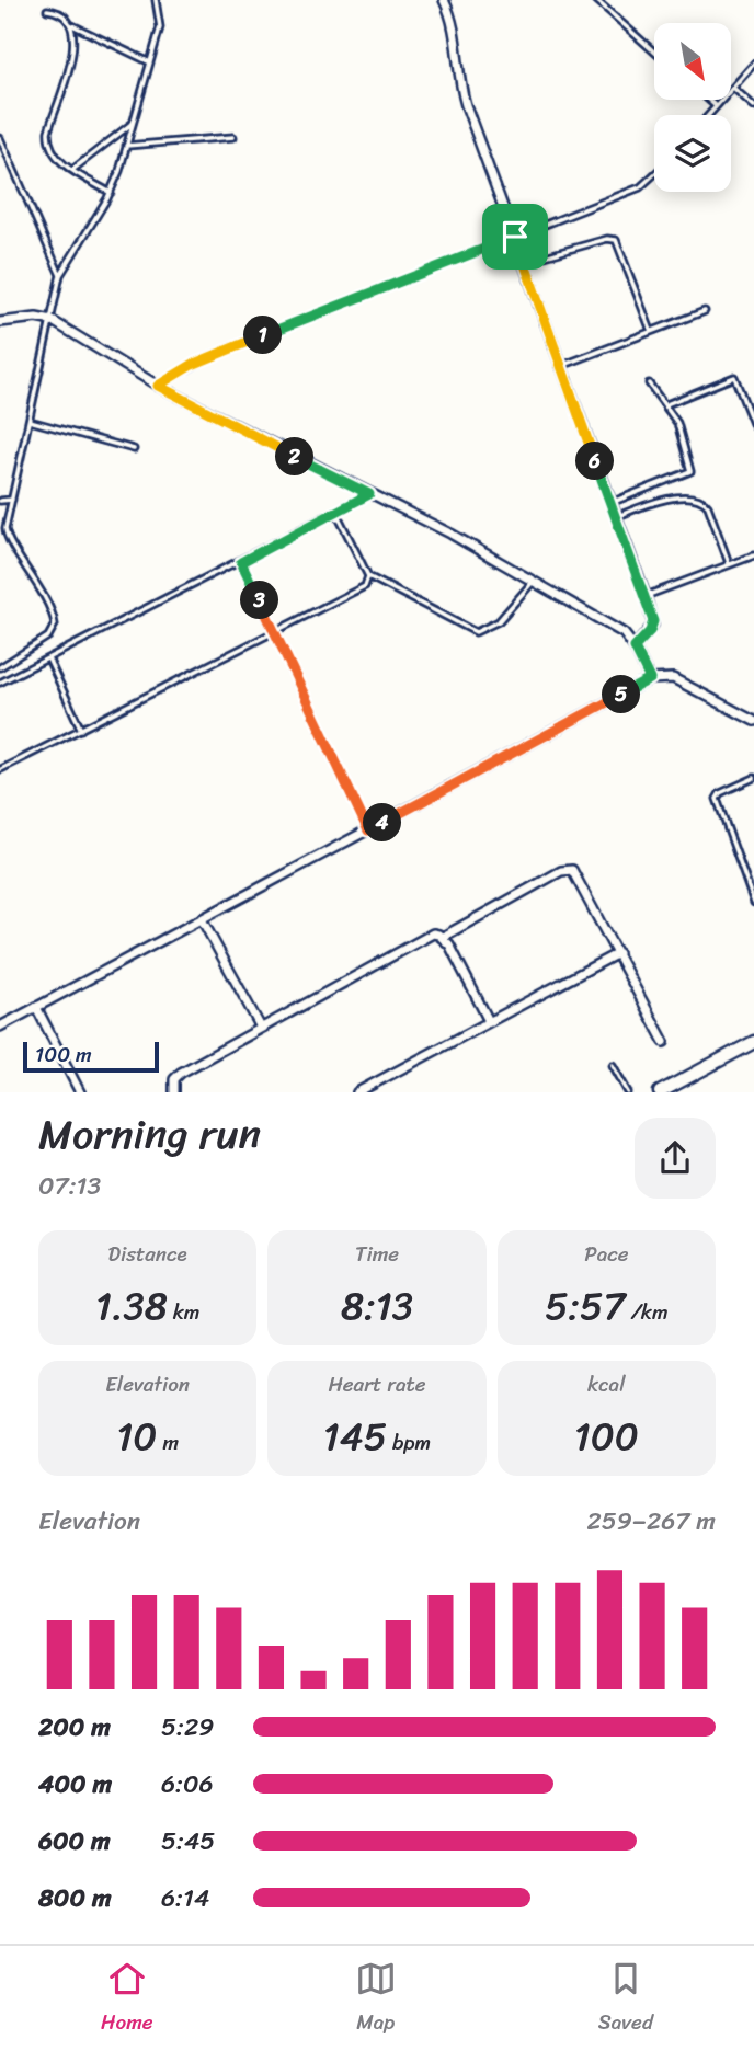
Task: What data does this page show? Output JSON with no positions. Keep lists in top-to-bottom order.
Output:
{
  "scale_bar": "100 m",
  "north": "bottom right",
  "page": {
    "pins": [
      "1",
      "2",
      "6",
      "3",
      "5",
      "4"
    ],
    "scale": "100 m",
    "heading": ["Morning run", "07:13"],
    "stats": [
      ["Distance", "1.38 km"],
      ["Time", "8:13"],
      ["Pace", "5:57 /km"],
      ["Elevation", "10 m"],
      ["Heart rate", "145 bpm"],
      ["kcal", "100"]
    ],
    "chart": ["Elevation", "259–267 m"],
    "list": [
      {
        "name": "200 m",
        "note": "5:29"
      },
      {
        "name": "400 m",
        "note": "6:06"
      },
      {
        "name": "600 m",
        "note": "5:45"
      },
      {
        "name": "800 m",
        "note": "6:14"
      }
    ],
    "tabs": ["Home", "Map", "Saved"]
  }
}
